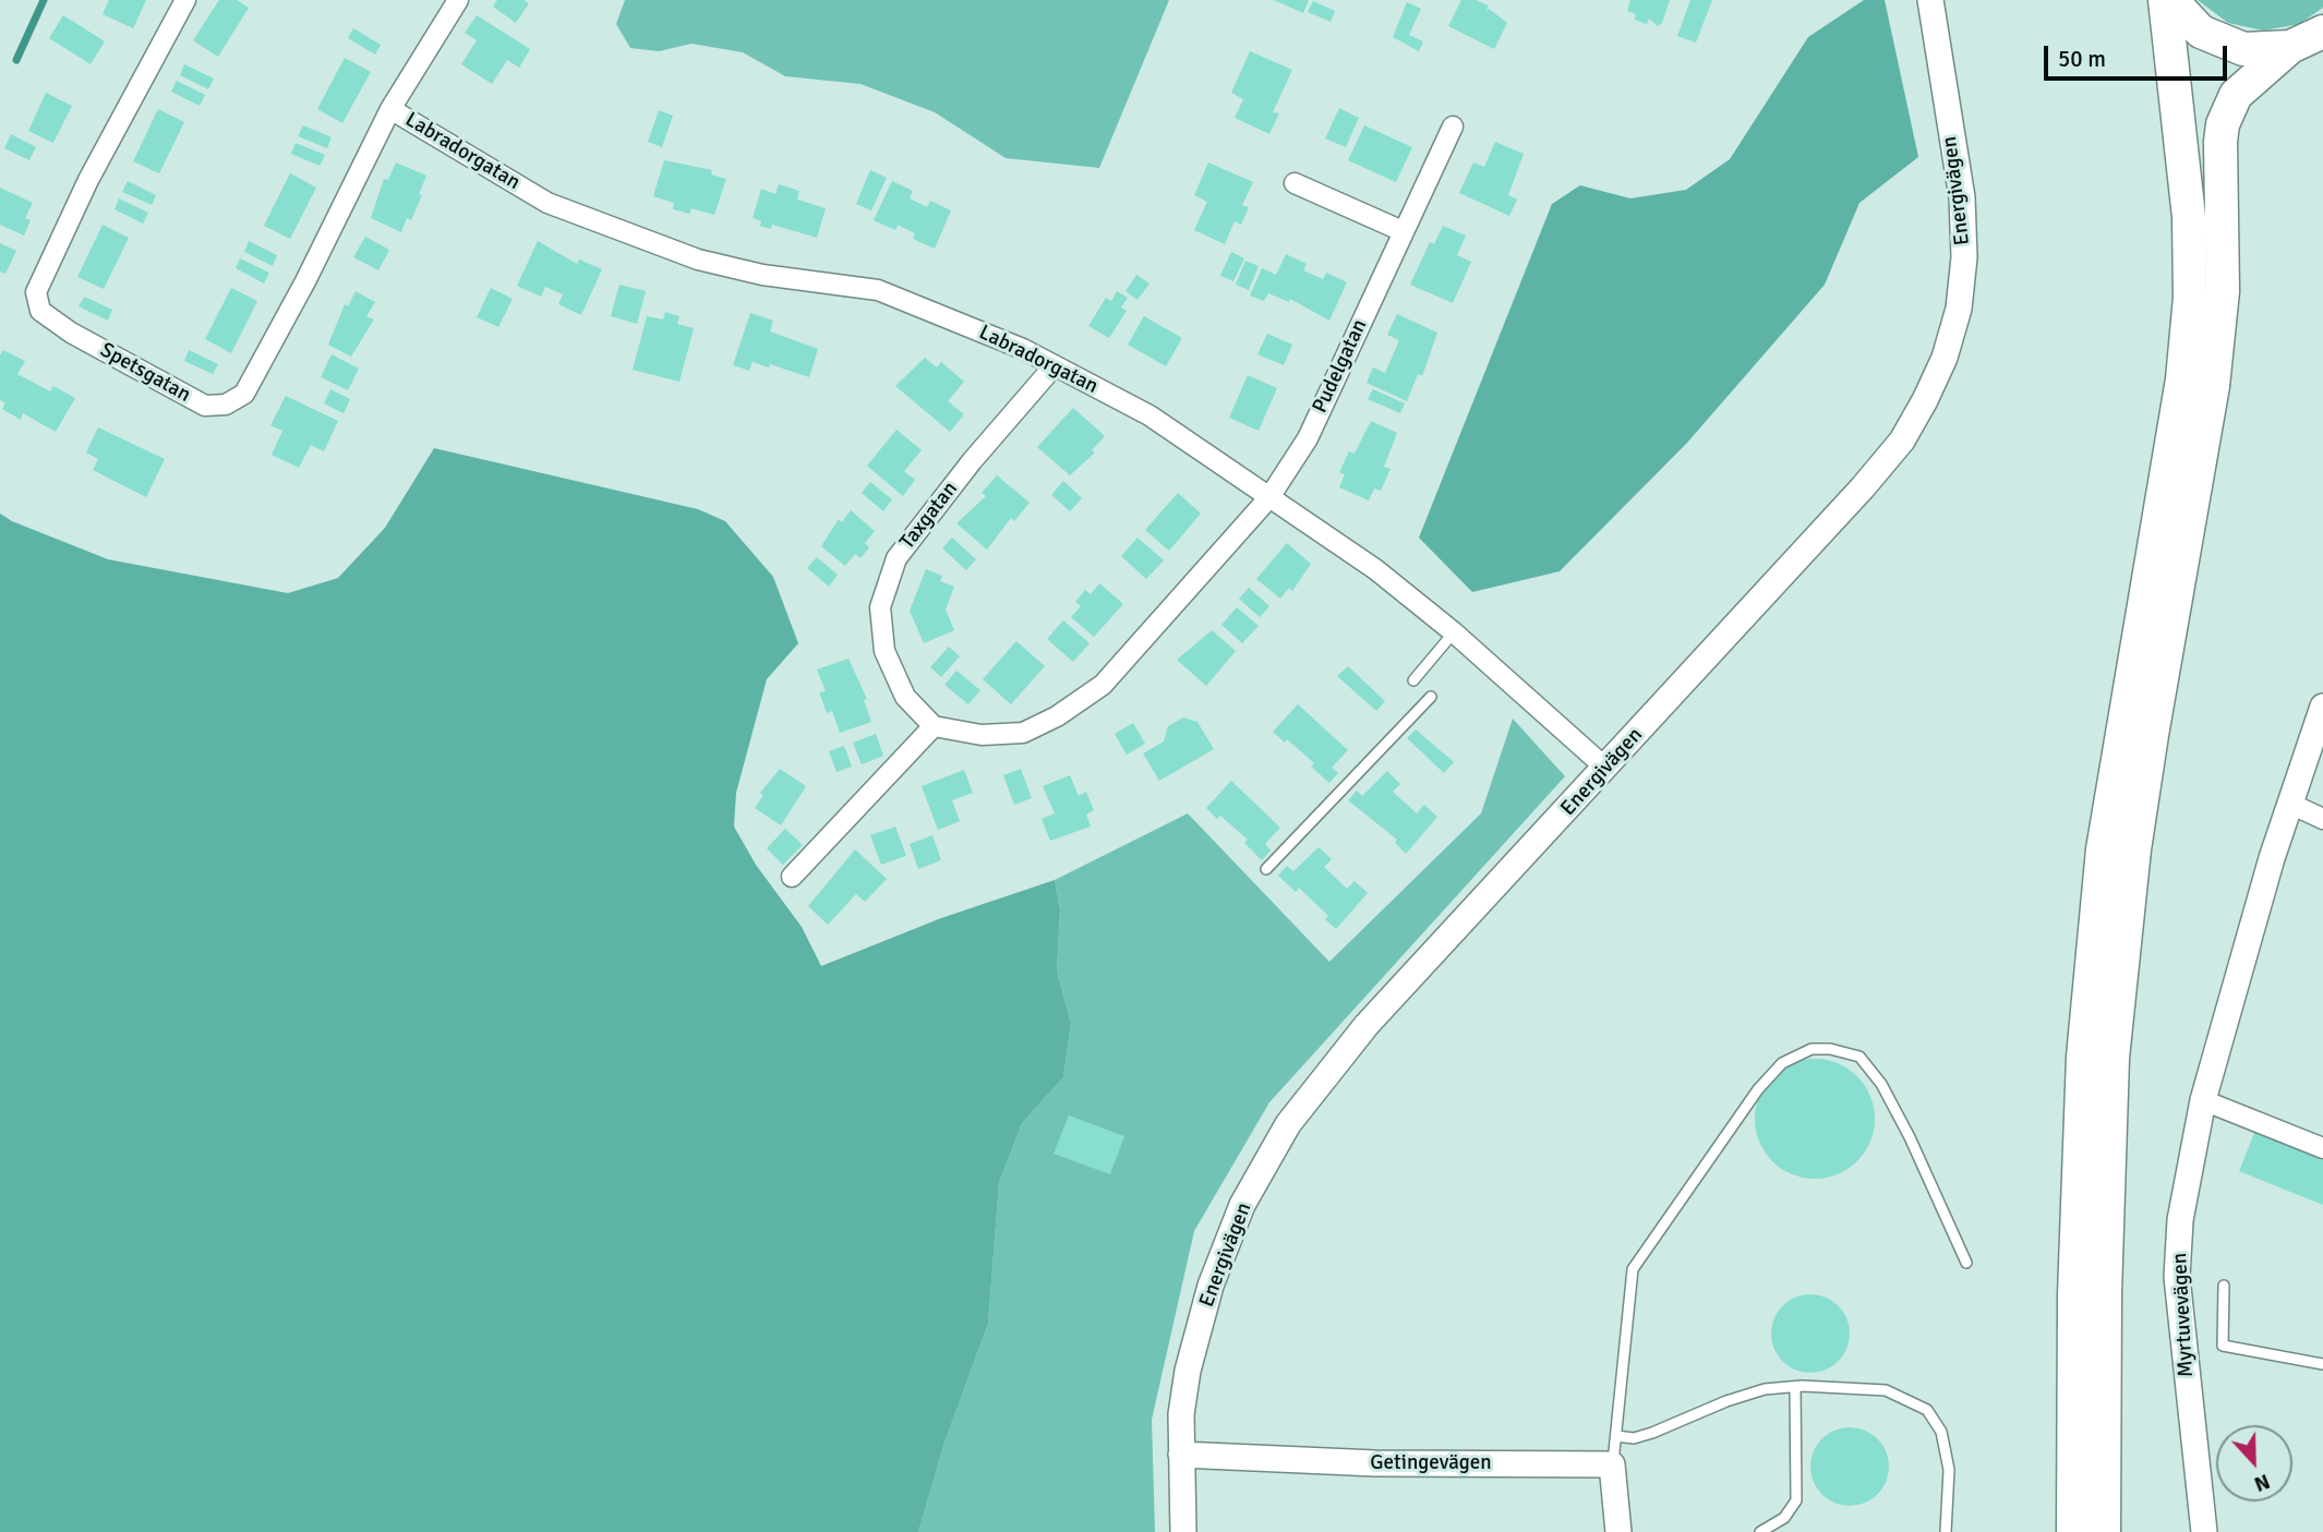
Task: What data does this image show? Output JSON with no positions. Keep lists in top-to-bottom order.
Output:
{
  "streets": {
    "street": [
      "Labradorgatan",
      "Energivägen",
      "Pudelgatan",
      "Spetsgatan",
      "Taxgatan",
      "Myrtuvevägen",
      "Getingevägen"
    ]
  },
  "crossings": [
    ["Labradorgatan", "Energivägen"],
    ["Labradorgatan", "Pudelgatan"],
    ["Labradorgatan", "Spetsgatan"],
    ["Labradorgatan", "Taxgatan"],
    ["Energivägen", "Getingevägen"]
  ],
  "scale_bar": "50 m",
  "north": "bottom"
}
